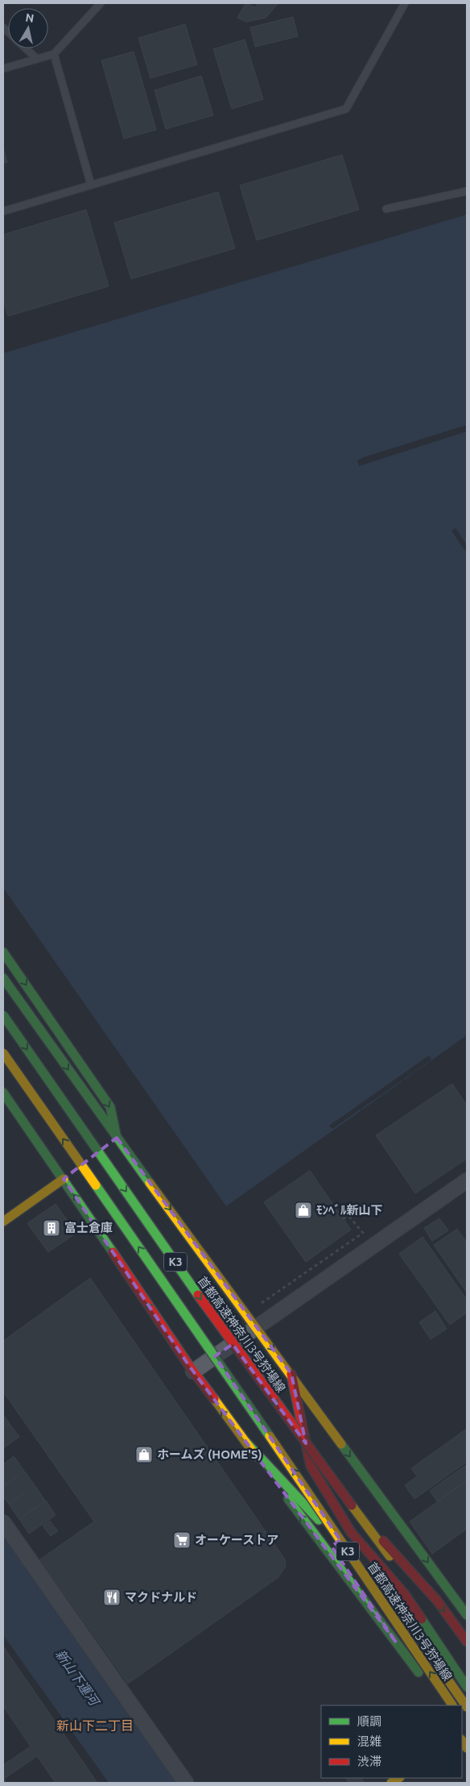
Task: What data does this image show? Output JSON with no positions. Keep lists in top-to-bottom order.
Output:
{
  "streets": {
    "main road": ["K3", "首都高速神奈川3号狩場線"]
  },
  "crossings": [
    ["K3", "首都高速神奈川3号狩場線"]
  ],
  "districts": ["新山下二丁目"],
  "water": ["新山下運河"],
  "places": {
    "shop": ["ﾓﾝﾍﾞﾙ新山下", "ホームズ (HOME'S)"],
    "building": ["富士倉庫"],
    "supermarket": ["オーケーストア"],
    "restaurant": ["マクドナルド"]
  },
  "legend": ["順調", "混雑", "渋滞"],
  "north": "top"
}
